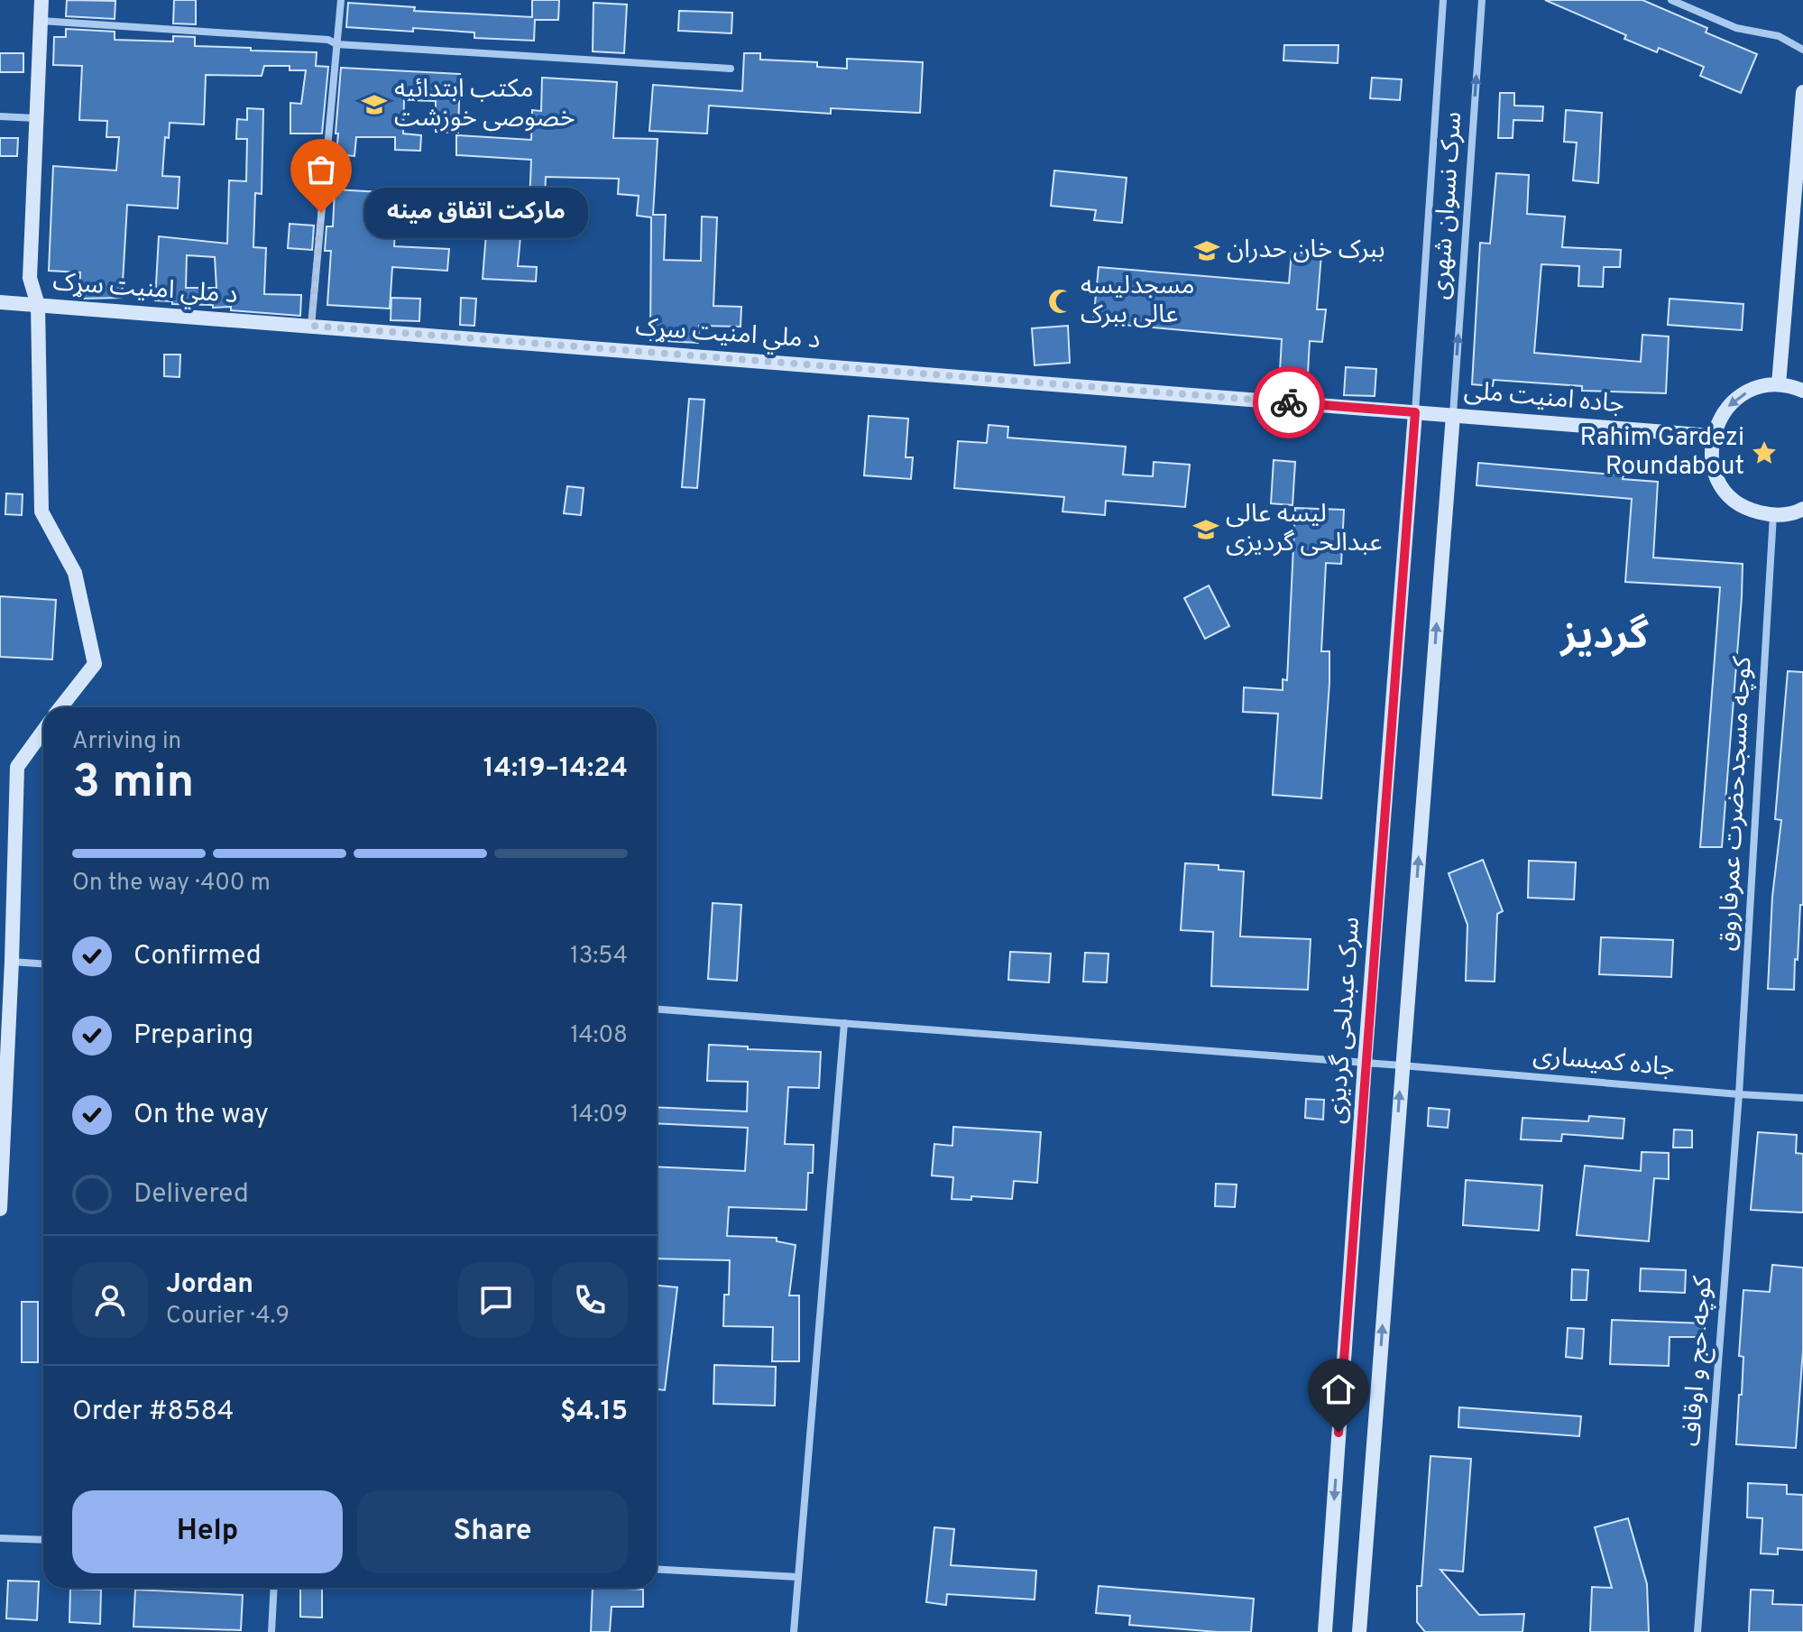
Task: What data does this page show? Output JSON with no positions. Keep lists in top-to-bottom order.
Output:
{
  "streets": {
    "main road": ["د ملي امنیت سړک", "جاده امنیت ملی", "سرک عبدلحی گردیزی"],
    "street": [
      "سرک نسوان شهری",
      "کوچه مسجدحضرت عمرفاروق",
      "جاده کمیساری",
      "کوچه حج و اوقاف"
    ]
  },
  "crossings": [
    ["سرک نسوان شهری", "د ملي امنیت سړک"],
    ["سرک نسوان شهری", "جاده امنیت ملی"],
    ["سرک نسوان شهری", "سرک عبدلحی گردیزی"],
    ["د ملي امنیت سړک", "جاده امنیت ملی"],
    ["د ملي امنیت سړک", "سرک عبدلحی گردیزی"],
    ["جاده امنیت ملی", "سرک عبدلحی گردیزی"],
    ["کوچه مسجدحضرت عمرفاروق", "جاده کمیساری"],
    ["کوچه مسجدحضرت عمرفاروق", "کوچه حج و اوقاف"],
    ["سرک عبدلحی گردیزی", "جاده کمیساری"],
    ["جاده کمیساری", "کوچه حج و اوقاف"]
  ],
  "districts": ["گردیز"],
  "places": {
    "school or university": ["مکتب ابتدائیه خصوصی خوزشت", "ببرک خان حدران", "لیسه عالی عبدالحی گردیزی"],
    "other": ["مارکت اتفاق مینه"],
    "mosque": ["مسجدلیسه عالی ببرک"],
    "place": ["Rahim Gardezi Roundabout"]
  },
  "page": {
    "bubble": "مارکت اتفاق مینه",
    "heading": ["3 min", "Arriving in", "14:19–14:24"],
    "panel": [
      "Jordan",
      "Courier · 4.9",
      "Order #8584",
      "$4.15"
    ],
    "bar": "On the way · 400 m",
    "list": [
      ["Confirmed", "13:54"],
      ["Preparing", "14:08"],
      ["On the way", "14:09"],
      "Delivered"
    ],
    "buttons": ["Help", "Share"]
  }
}
